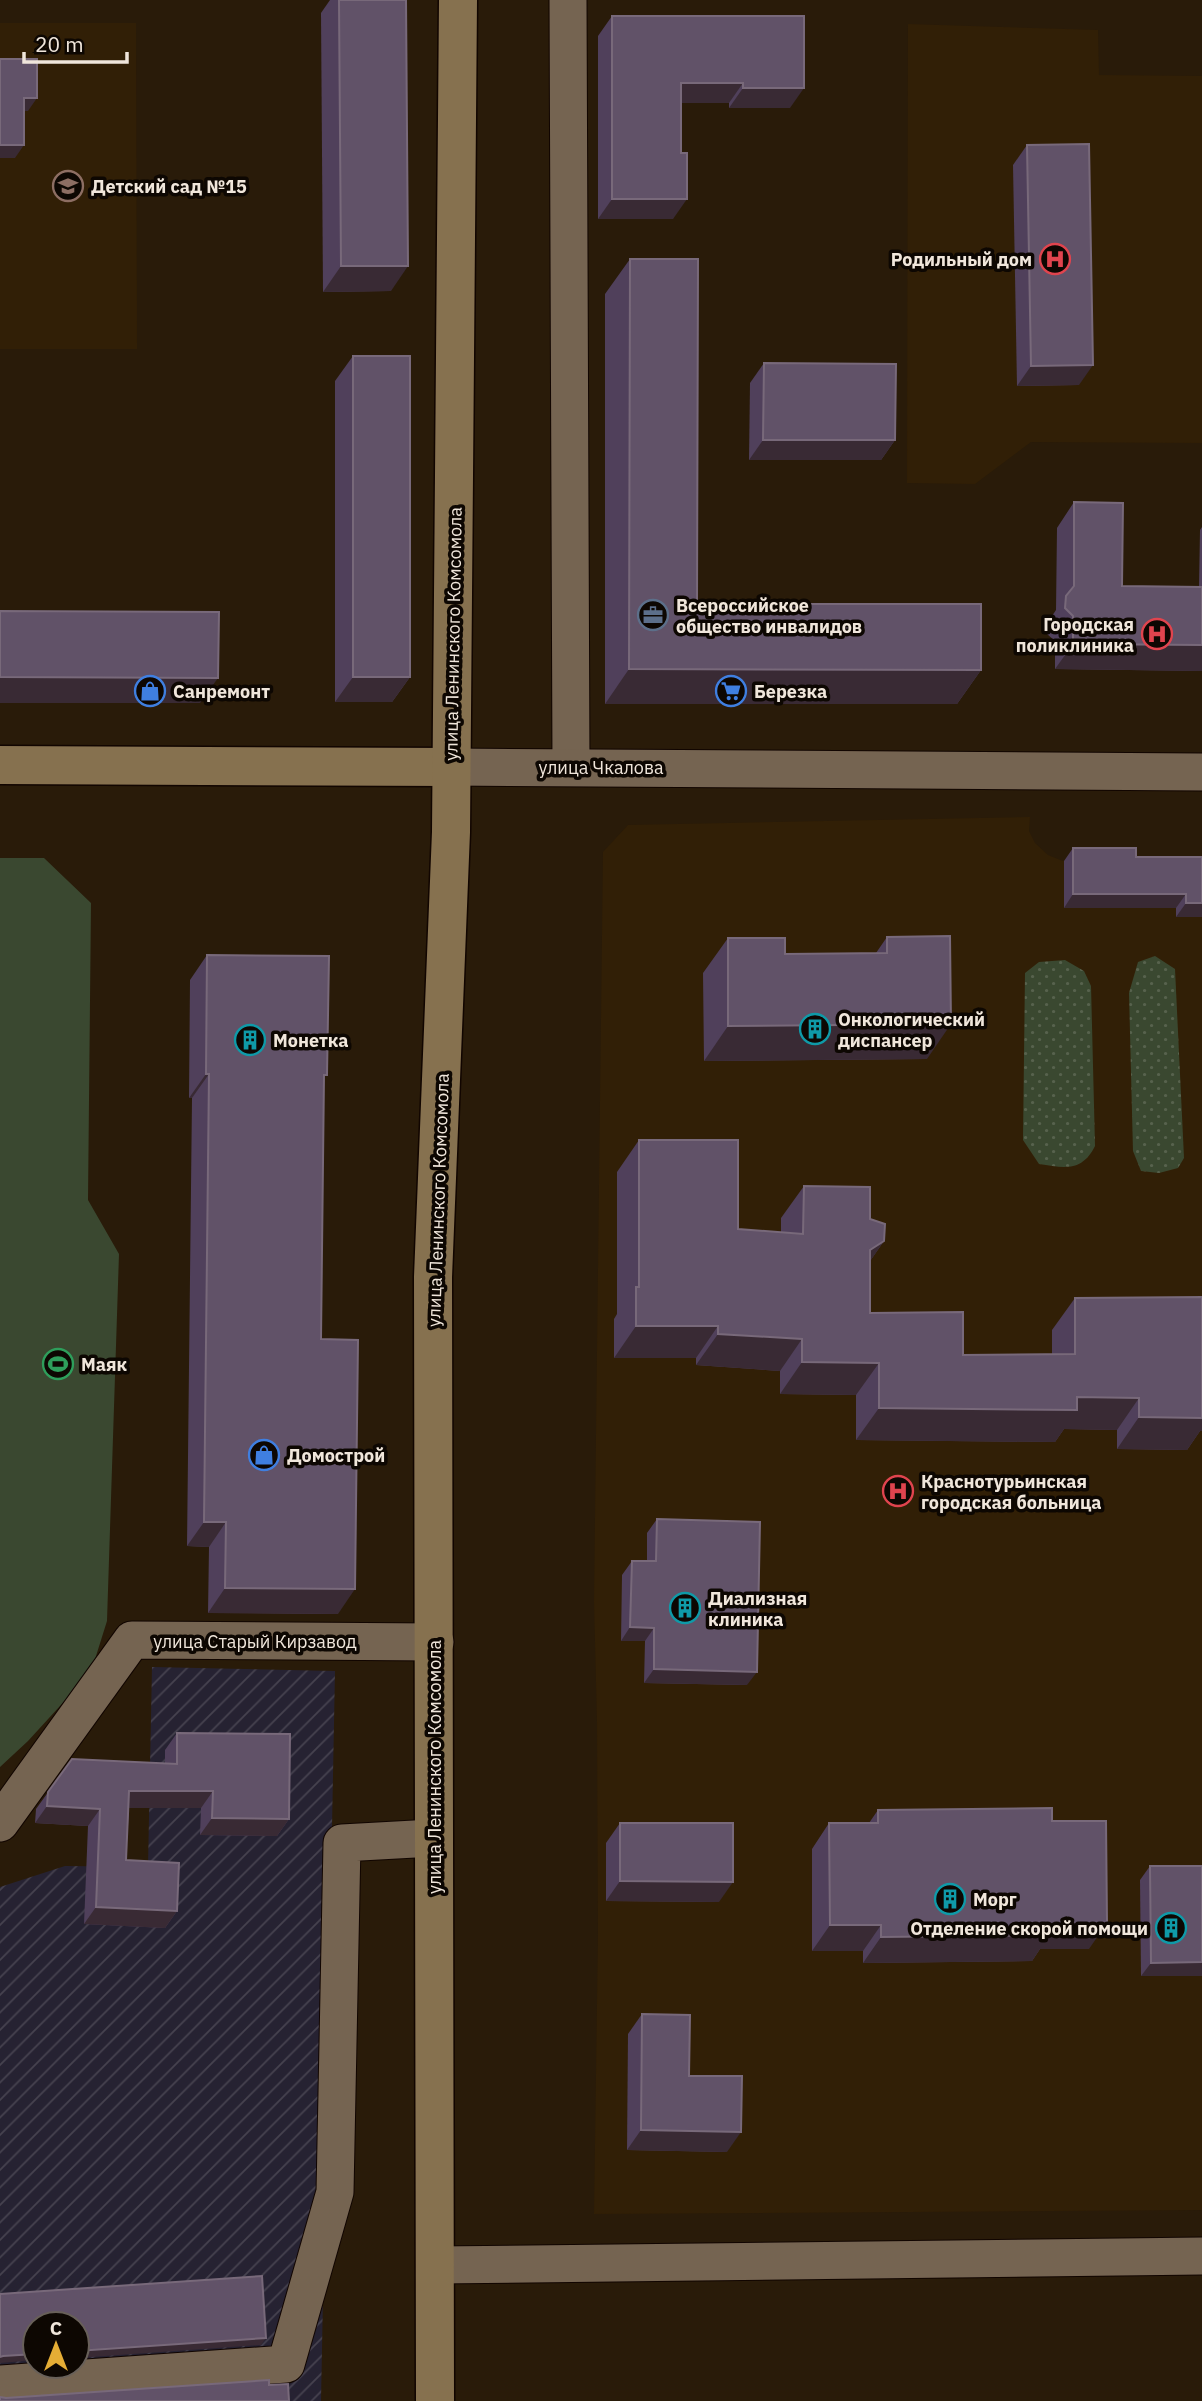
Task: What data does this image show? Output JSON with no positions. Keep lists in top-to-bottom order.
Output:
{
  "streets": {
    "main road": ["улица Ленинского Комсомола", "улица Чкалова"],
    "street": ["улица Старый Кирзавод"]
  },
  "crossings": [
    ["улица Ленинского Комсомола", "улица Чкалова"],
    ["улица Ленинского Комсомола", "улица Старый Кирзавод"]
  ],
  "places": {
    "school or university": ["Детский сад №15"],
    "hospital": ["Родильный дом", "Городская поликлиника", "Краснотурьинская городская больница"],
    "office": ["Всероссийское общество инвалидов"],
    "shop": ["Санремонт", "Домострой"],
    "supermarket": ["Березка"],
    "building": [
      "Онкологический диспансер",
      "Монетка",
      "Диализная клиника",
      "Морг",
      "Отделение скорой помощи"
    ],
    "sports": ["Маяк"]
  },
  "scale_bar": "20 m",
  "north": "top"
}
